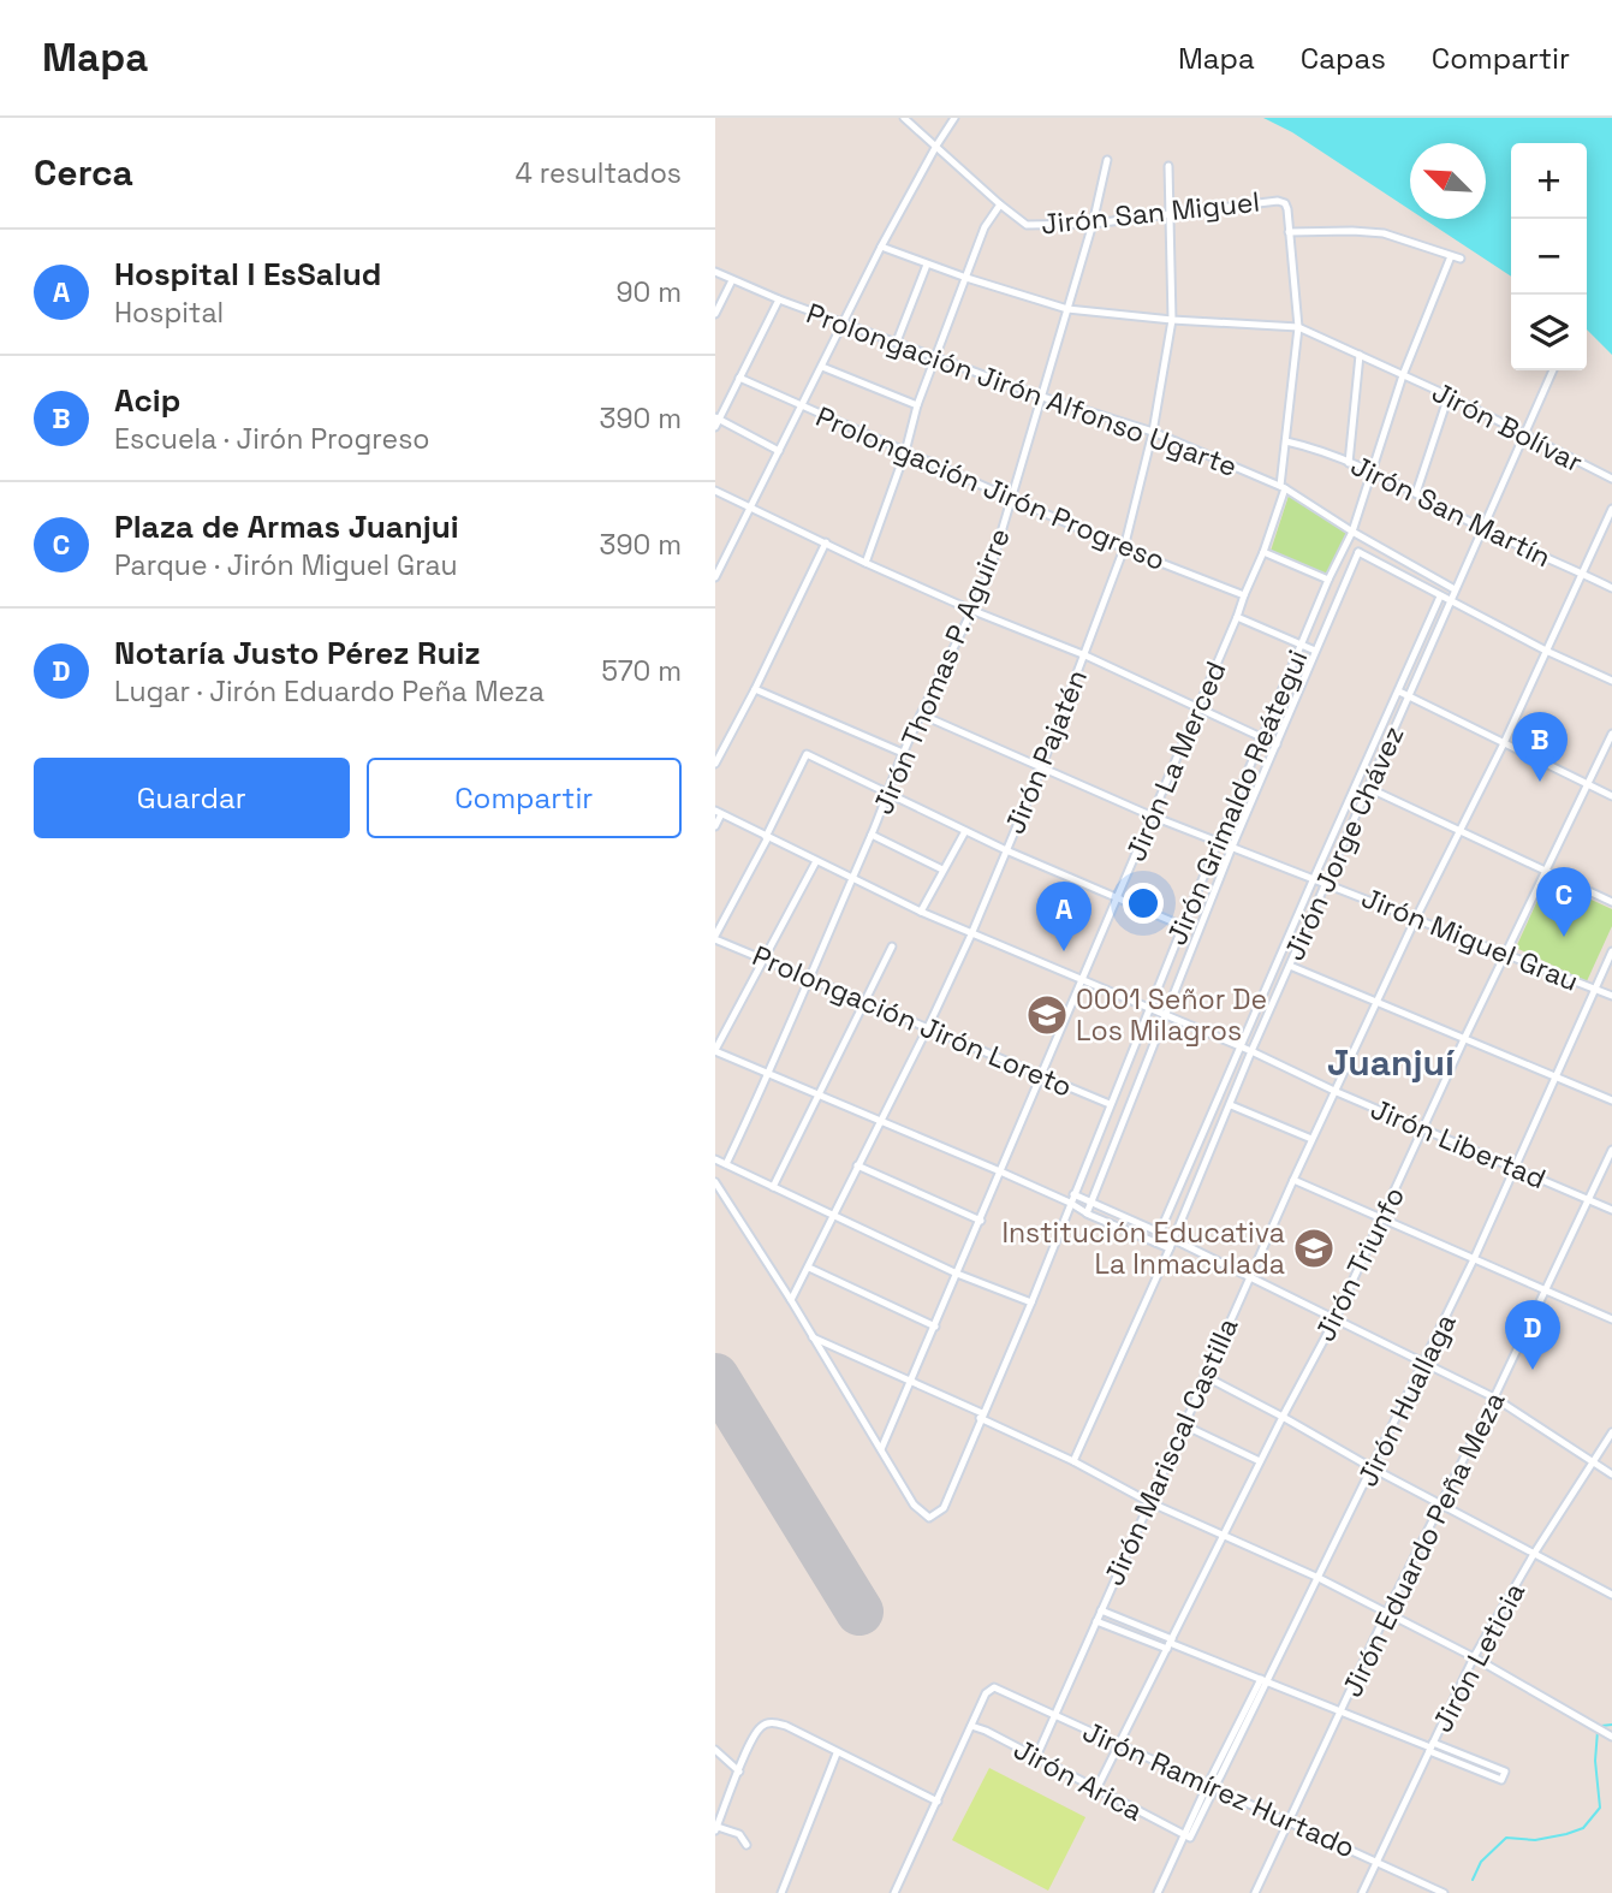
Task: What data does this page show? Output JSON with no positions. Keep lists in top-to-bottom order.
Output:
{
  "streets": {
    "street": [
      "Jirón San Miguel",
      "Prolongación Jirón Alfonso Ugarte",
      "Jirón Bolívar",
      "Prolongación Jirón Progreso",
      "Jirón San Martín",
      "Jirón Thomas P. Aguirre",
      "Jirón Pajatén",
      "Jirón La Merced",
      "Jirón Grimaldo Reátegui",
      "Jirón Jorge Chávez",
      "Jirón Miguel Grau",
      "Prolongación Jirón Loreto",
      "Jirón Libertad",
      "Jirón Triunfo",
      "Jirón Huallaga",
      "Jirón Mariscal Castilla",
      "Jirón Eduardo Peña Meza",
      "Jirón Leticia",
      "Jirón Arica",
      "Jirón Ramírez Hurtado"
    ]
  },
  "crossings": [
    ["Jirón San Miguel", "Jirón Thomas P. Aguirre"],
    ["Jirón San Miguel", "Jirón Pajatén"],
    ["Jirón San Miguel", "Jirón La Merced"],
    ["Jirón San Miguel", "Jirón Grimaldo Reátegui"],
    ["Prolongación Jirón Alfonso Ugarte", "Jirón Thomas P. Aguirre"],
    ["Prolongación Jirón Alfonso Ugarte", "Jirón Pajatén"],
    ["Prolongación Jirón Alfonso Ugarte", "Jirón La Merced"],
    ["Prolongación Jirón Alfonso Ugarte", "Jirón Grimaldo Reátegui"],
    ["Prolongación Jirón Alfonso Ugarte", "Jirón Jorge Chávez"],
    ["Jirón Bolívar", "Jirón La Merced"],
    ["Jirón Bolívar", "Jirón Grimaldo Reátegui"],
    ["Jirón Bolívar", "Jirón Jorge Chávez"],
    ["Prolongación Jirón Progreso", "Jirón Thomas P. Aguirre"],
    ["Prolongación Jirón Progreso", "Jirón Pajatén"],
    ["Prolongación Jirón Progreso", "Jirón La Merced"],
    ["Jirón San Martín", "Jirón La Merced"],
    ["Jirón San Martín", "Jirón Grimaldo Reátegui"],
    ["Jirón San Martín", "Jirón Jorge Chávez"],
    ["Jirón San Martín", "Jirón Mariscal Castilla"],
    ["Jirón Thomas P. Aguirre", "Jirón Miguel Grau"],
    ["Jirón Thomas P. Aguirre", "Prolongación Jirón Loreto"],
    ["Jirón Thomas P. Aguirre", "Jirón Libertad"],
    ["Jirón Pajatén", "Jirón Miguel Grau"],
    ["Jirón Pajatén", "Prolongación Jirón Loreto"],
    ["Jirón Pajatén", "Jirón Libertad"],
    ["Jirón La Merced", "Jirón Grimaldo Reátegui"],
    ["Jirón La Merced", "Jirón Miguel Grau"],
    ["Jirón La Merced", "Prolongación Jirón Loreto"],
    ["Jirón La Merced", "Jirón Libertad"],
    ["Jirón Grimaldo Reátegui", "Jirón Miguel Grau"],
    ["Jirón Grimaldo Reátegui", "Prolongación Jirón Loreto"],
    ["Jirón Grimaldo Reátegui", "Jirón Libertad"],
    ["Jirón Jorge Chávez", "Jirón Miguel Grau"],
    ["Jirón Jorge Chávez", "Jirón Libertad"],
    ["Jirón Miguel Grau", "Jirón Triunfo"],
    ["Jirón Miguel Grau", "Jirón Huallaga"],
    ["Jirón Miguel Grau", "Jirón Mariscal Castilla"],
    ["Jirón Libertad", "Jirón Triunfo"],
    ["Jirón Libertad", "Jirón Huallaga"],
    ["Jirón Libertad", "Jirón Mariscal Castilla"],
    ["Jirón Libertad", "Jirón Eduardo Peña Meza"],
    ["Jirón Triunfo", "Jirón Arica"],
    ["Jirón Triunfo", "Jirón Ramírez Hurtado"],
    ["Jirón Huallaga", "Jirón Arica"],
    ["Jirón Huallaga", "Jirón Ramírez Hurtado"],
    ["Jirón Mariscal Castilla", "Jirón Arica"],
    ["Jirón Mariscal Castilla", "Jirón Ramírez Hurtado"],
    ["Jirón Eduardo Peña Meza", "Jirón Ramírez Hurtado"],
    ["Jirón Leticia", "Jirón Ramírez Hurtado"],
    ["Jirón Arica", "Jirón Ramírez Hurtado"]
  ],
  "districts": ["Juanjuí"],
  "places": {
    "school or university": ["0001 Señor De Los Milagros", "Institución Educativa La Inmaculada"]
  },
  "north": "top left",
  "page": {
    "header": "Mapa",
    "nav": ["Mapa", "Capas", "Compartir"],
    "heading": ["Cerca", "4 resultados"],
    "map_buttons": ["+", "−"],
    "list": [
      {
        "mark": "A",
        "name": "Hospital I EsSalud",
        "note": "Hospital",
        "value": "90 m"
      },
      {
        "mark": "B",
        "name": "Acip",
        "note": "Escuela · Jirón Progreso",
        "value": "390 m"
      },
      {
        "mark": "C",
        "name": "Plaza de Armas Juanjui",
        "note": "Parque · Jirón Miguel Grau",
        "value": "390 m"
      },
      {
        "mark": "D",
        "name": "Notaría Justo Pérez Ruiz",
        "note": "Lugar · Jirón Eduardo Peña Meza",
        "value": "570 m"
      }
    ],
    "pins": [
      "B",
      "C",
      "A",
      "D"
    ],
    "buttons": ["Guardar", "Compartir"]
  }
}
